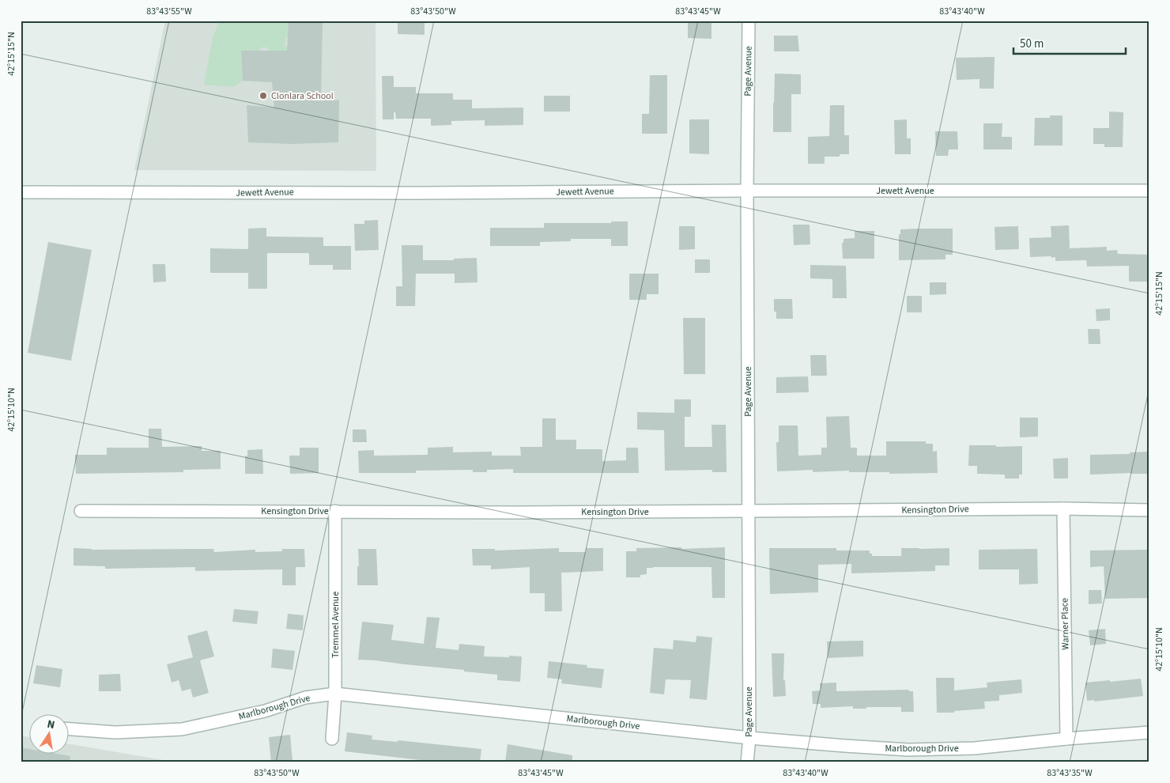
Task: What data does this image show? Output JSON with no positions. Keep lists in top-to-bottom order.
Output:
{
  "streets": {
    "street": [
      "Page Avenue",
      "Jewett Avenue",
      "Kensington Drive",
      "Warner Place",
      "Tremmel Avenue",
      "Marlborough Drive"
    ]
  },
  "crossings": [
    ["Page Avenue", "Jewett Avenue"],
    ["Page Avenue", "Kensington Drive"],
    ["Page Avenue", "Marlborough Drive"],
    ["Kensington Drive", "Warner Place"],
    ["Kensington Drive", "Tremmel Avenue"],
    ["Warner Place", "Marlborough Drive"],
    ["Tremmel Avenue", "Marlborough Drive"]
  ],
  "places": ["Clonlara School"],
  "scale_bar": "50 m",
  "north": "top",
  "coordinates": [
    "83°43'55\"W",
    "83°43'50\"W",
    "83°43'45\"W",
    "83°43'40\"W",
    "42°15'15\"N",
    "42°15'10\"N",
    "83°43'35\"W"
  ]
}
